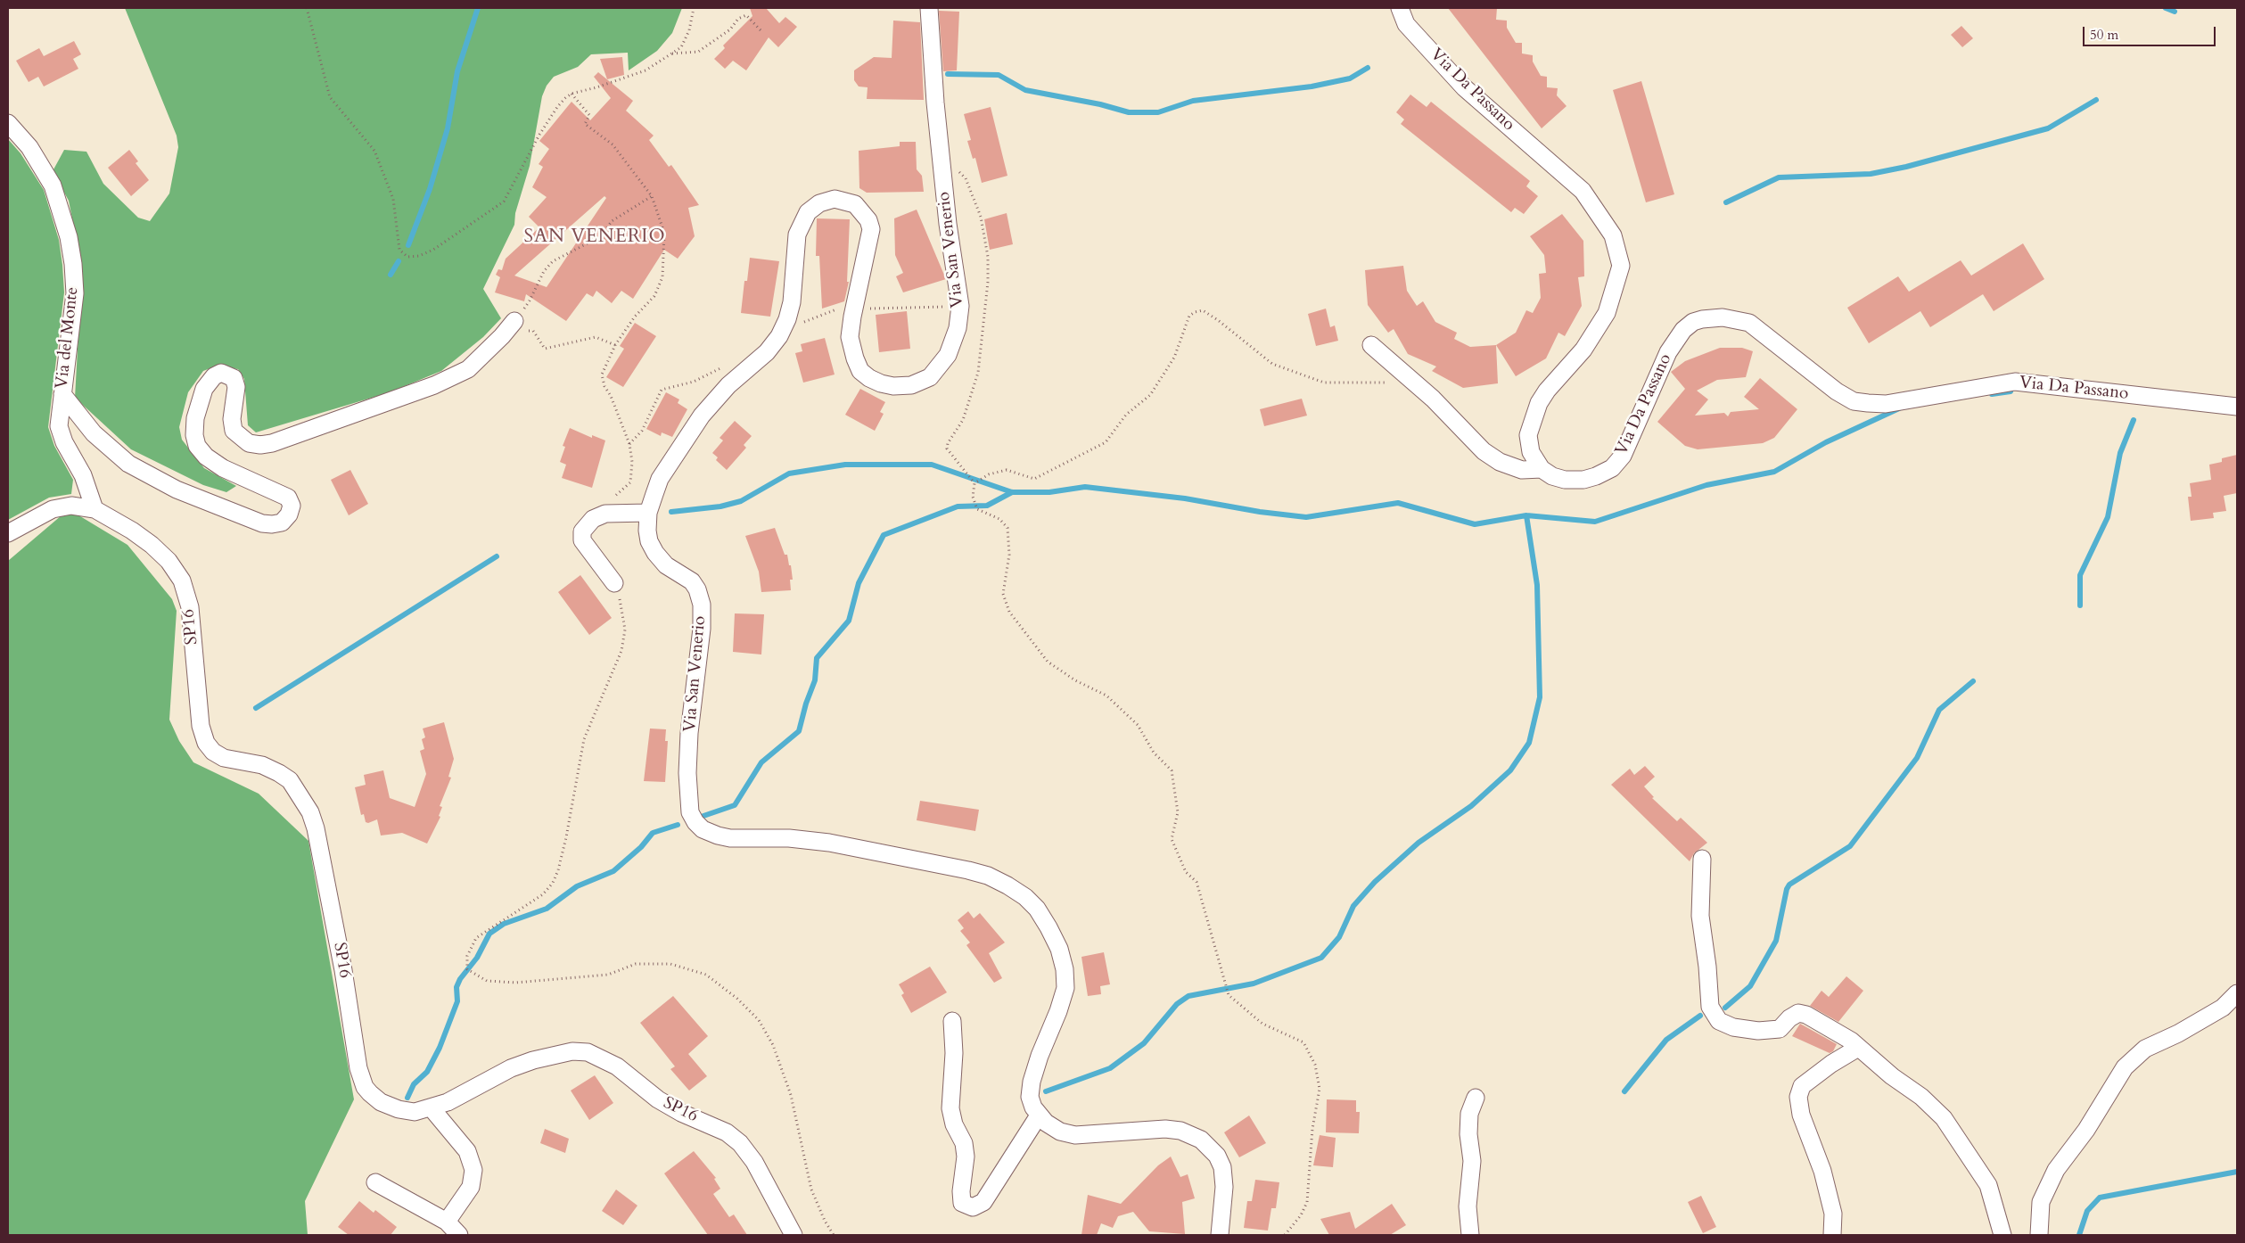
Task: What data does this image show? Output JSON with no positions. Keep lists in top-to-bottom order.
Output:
{
  "streets": {
    "street": [
      "Via Da Passano",
      "Via San Venerio",
      "Via del Monte",
      "SP16"
    ]
  },
  "crossings": [
    ["Via del Monte", "SP16"]
  ],
  "districts": ["SAN VENERIO"],
  "scale_bar": "50 m"
}
